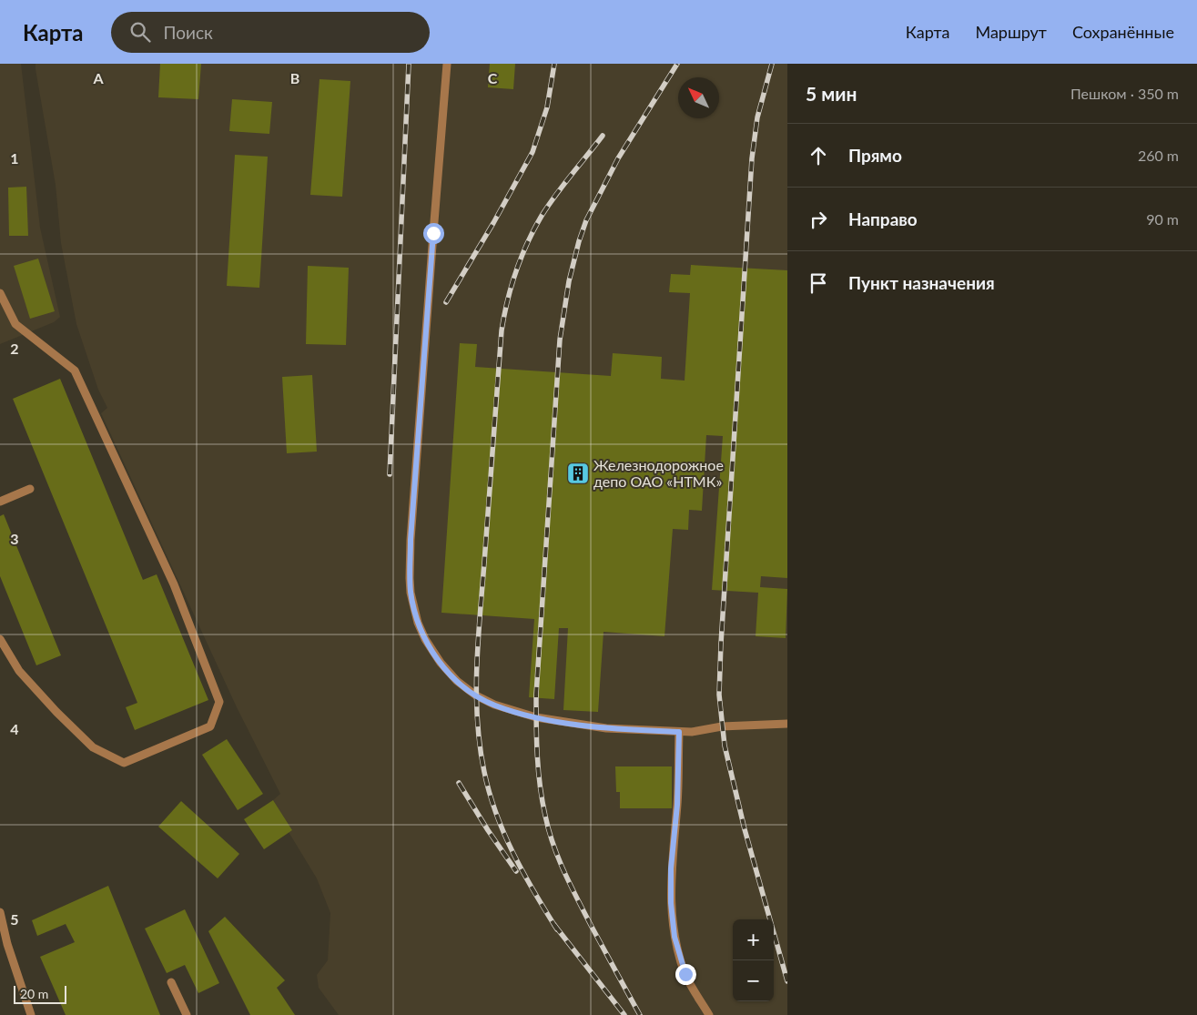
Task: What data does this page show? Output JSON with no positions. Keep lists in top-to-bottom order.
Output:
{
  "places": {
    "building": ["Железнодорожное депо ОАО «НТМК»"]
  },
  "scale_bar": "20 m",
  "north": "top left",
  "page": {
    "header": "Карта",
    "search": "Поиск",
    "nav": ["Карта", "Маршрут", "Сохранённые"],
    "heading": ["5 мин", "Пешком · 350 m"],
    "list": [
      ["Прямо", "260 m"],
      ["Направо", "90 m"],
      "Пункт назначения"
    ],
    "map_buttons": ["+", "−"],
    "scale": "20 m"
  },
  "grid": {
    "columns": ["A", "B", "C"],
    "rows": [
      "1",
      "2",
      "3",
      "4",
      "5"
    ]
  }
}
